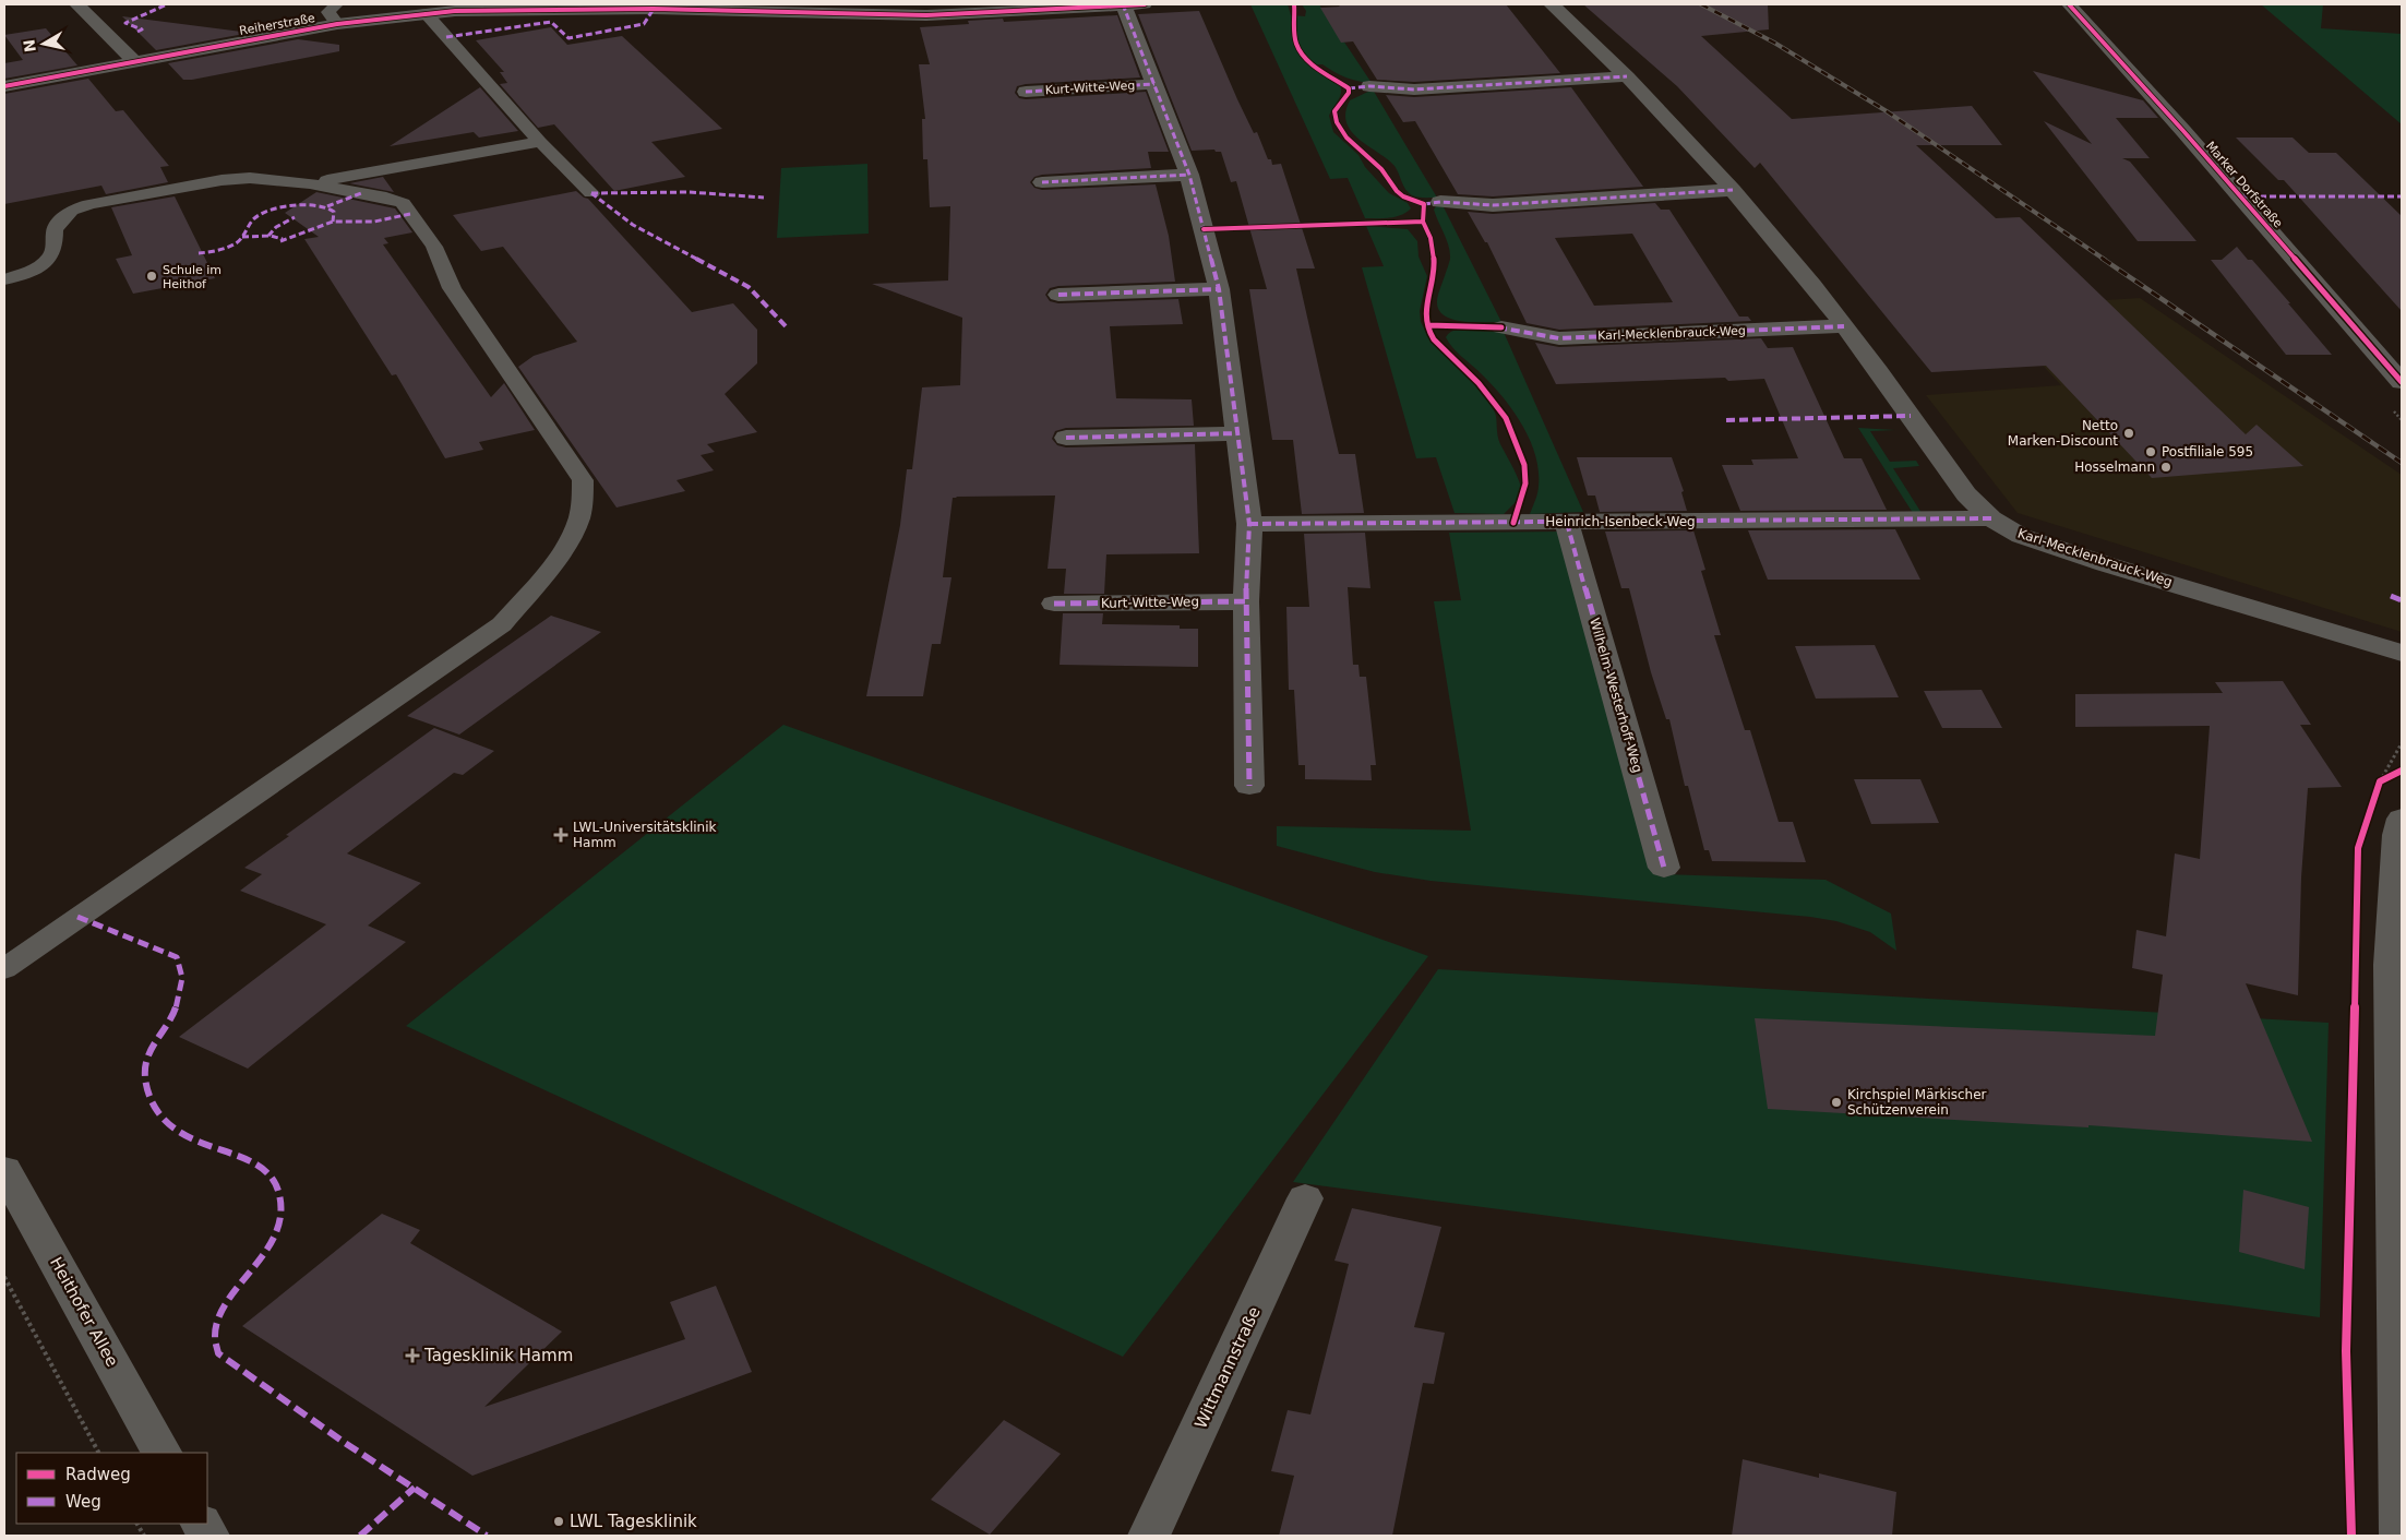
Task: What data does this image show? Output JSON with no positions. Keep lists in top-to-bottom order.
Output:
{
  "streets": {
    "street": [
      "Reiherstraße",
      "Kurt-Witte-Weg",
      "Marker Dorfstraße",
      "Karl-Mecklenbrauck-Weg",
      "Heinrich-Isenbeck-Weg",
      "Wilhelm-Westerhoff-Weg",
      "Heithofer Allee",
      "Wittmannstraße"
    ]
  },
  "crossings": [
    ["Reiherstraße", "Kurt-Witte-Weg"],
    ["Kurt-Witte-Weg", "Heinrich-Isenbeck-Weg"],
    ["Karl-Mecklenbrauck-Weg", "Heinrich-Isenbeck-Weg"],
    ["Heinrich-Isenbeck-Weg", "Wilhelm-Westerhoff-Weg"]
  ],
  "places": {
    "other": [
      "Schule im Heithof",
      "Netto Marken-Discount",
      "Postfiliale 595",
      "Hosselmann",
      "Kirchspiel Märkischer Schützenverein",
      "LWL Tagesklinik"
    ],
    "health": ["LWL-Universitätsklinik Hamm", "Tagesklinik Hamm"]
  },
  "legend": ["Radweg", "Weg"],
  "north": "left"
}
